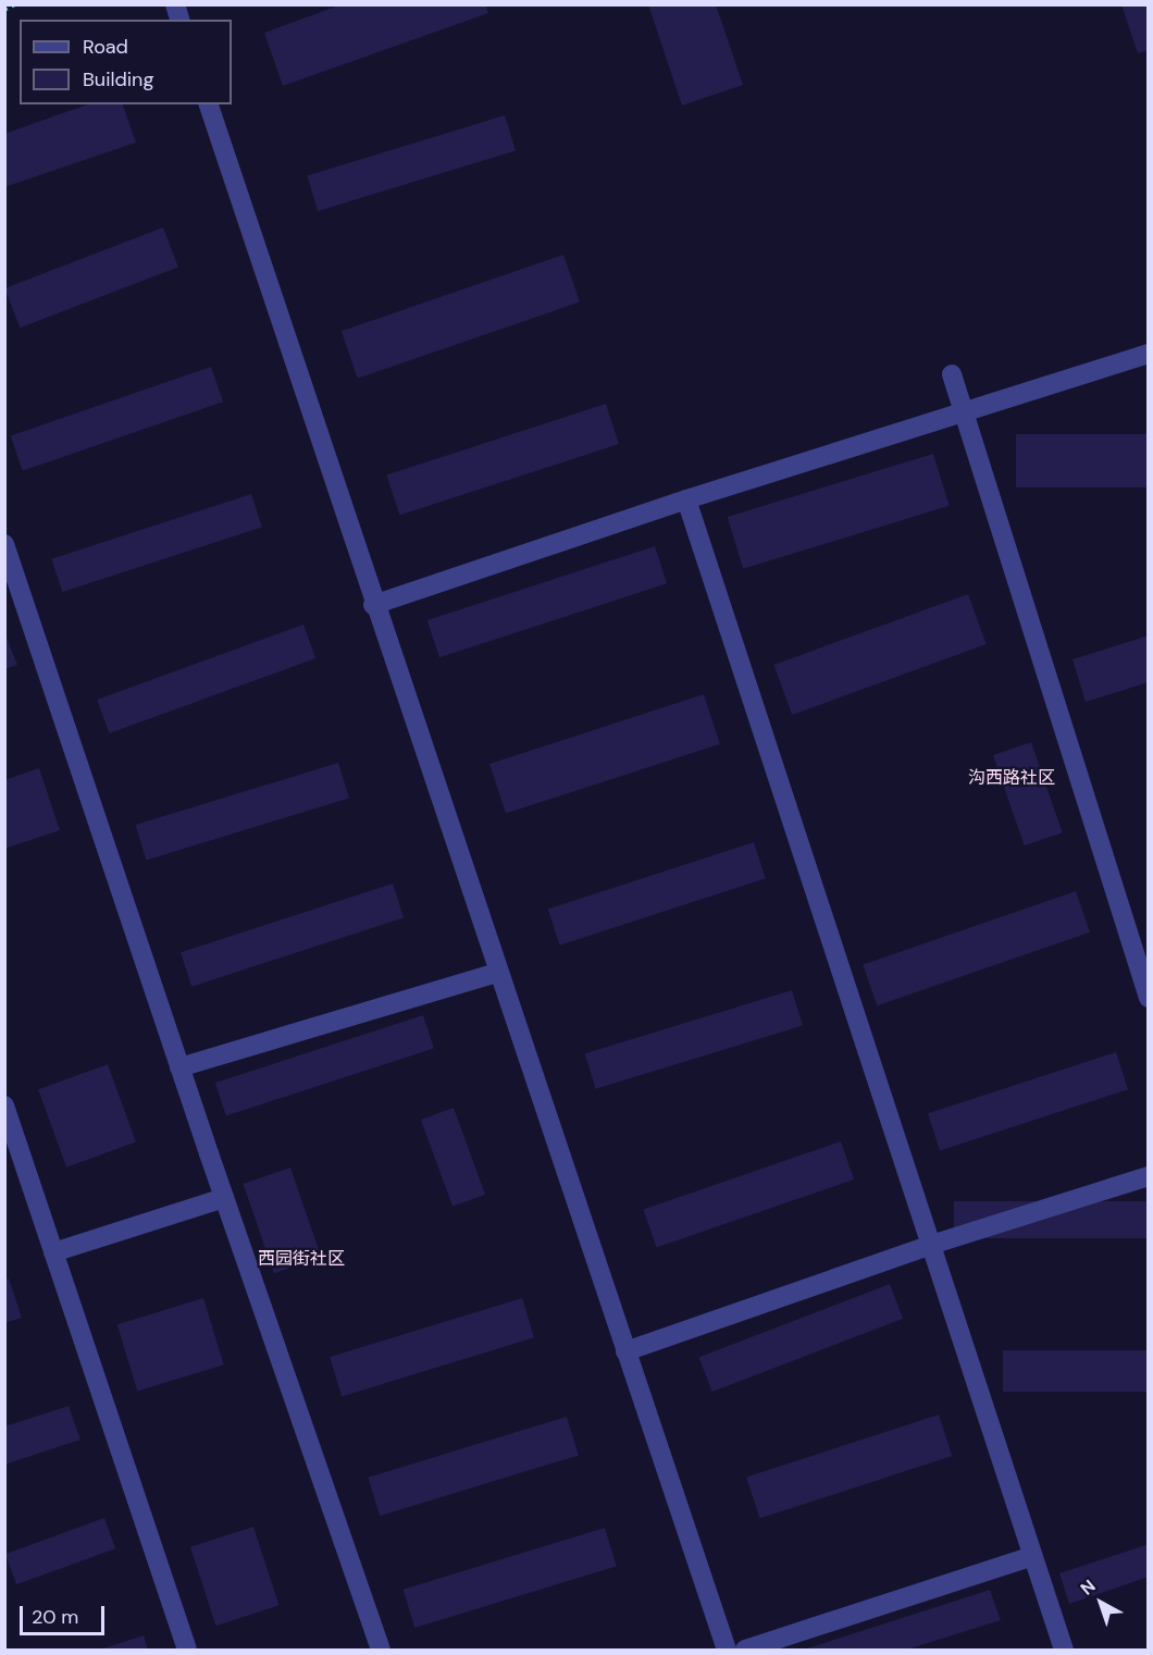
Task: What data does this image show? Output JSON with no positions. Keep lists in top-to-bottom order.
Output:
{
  "districts": ["沟西路社区", "西园街社区"],
  "legend": ["Road", "Building"],
  "scale_bar": "20 m",
  "north": "top left"
}
